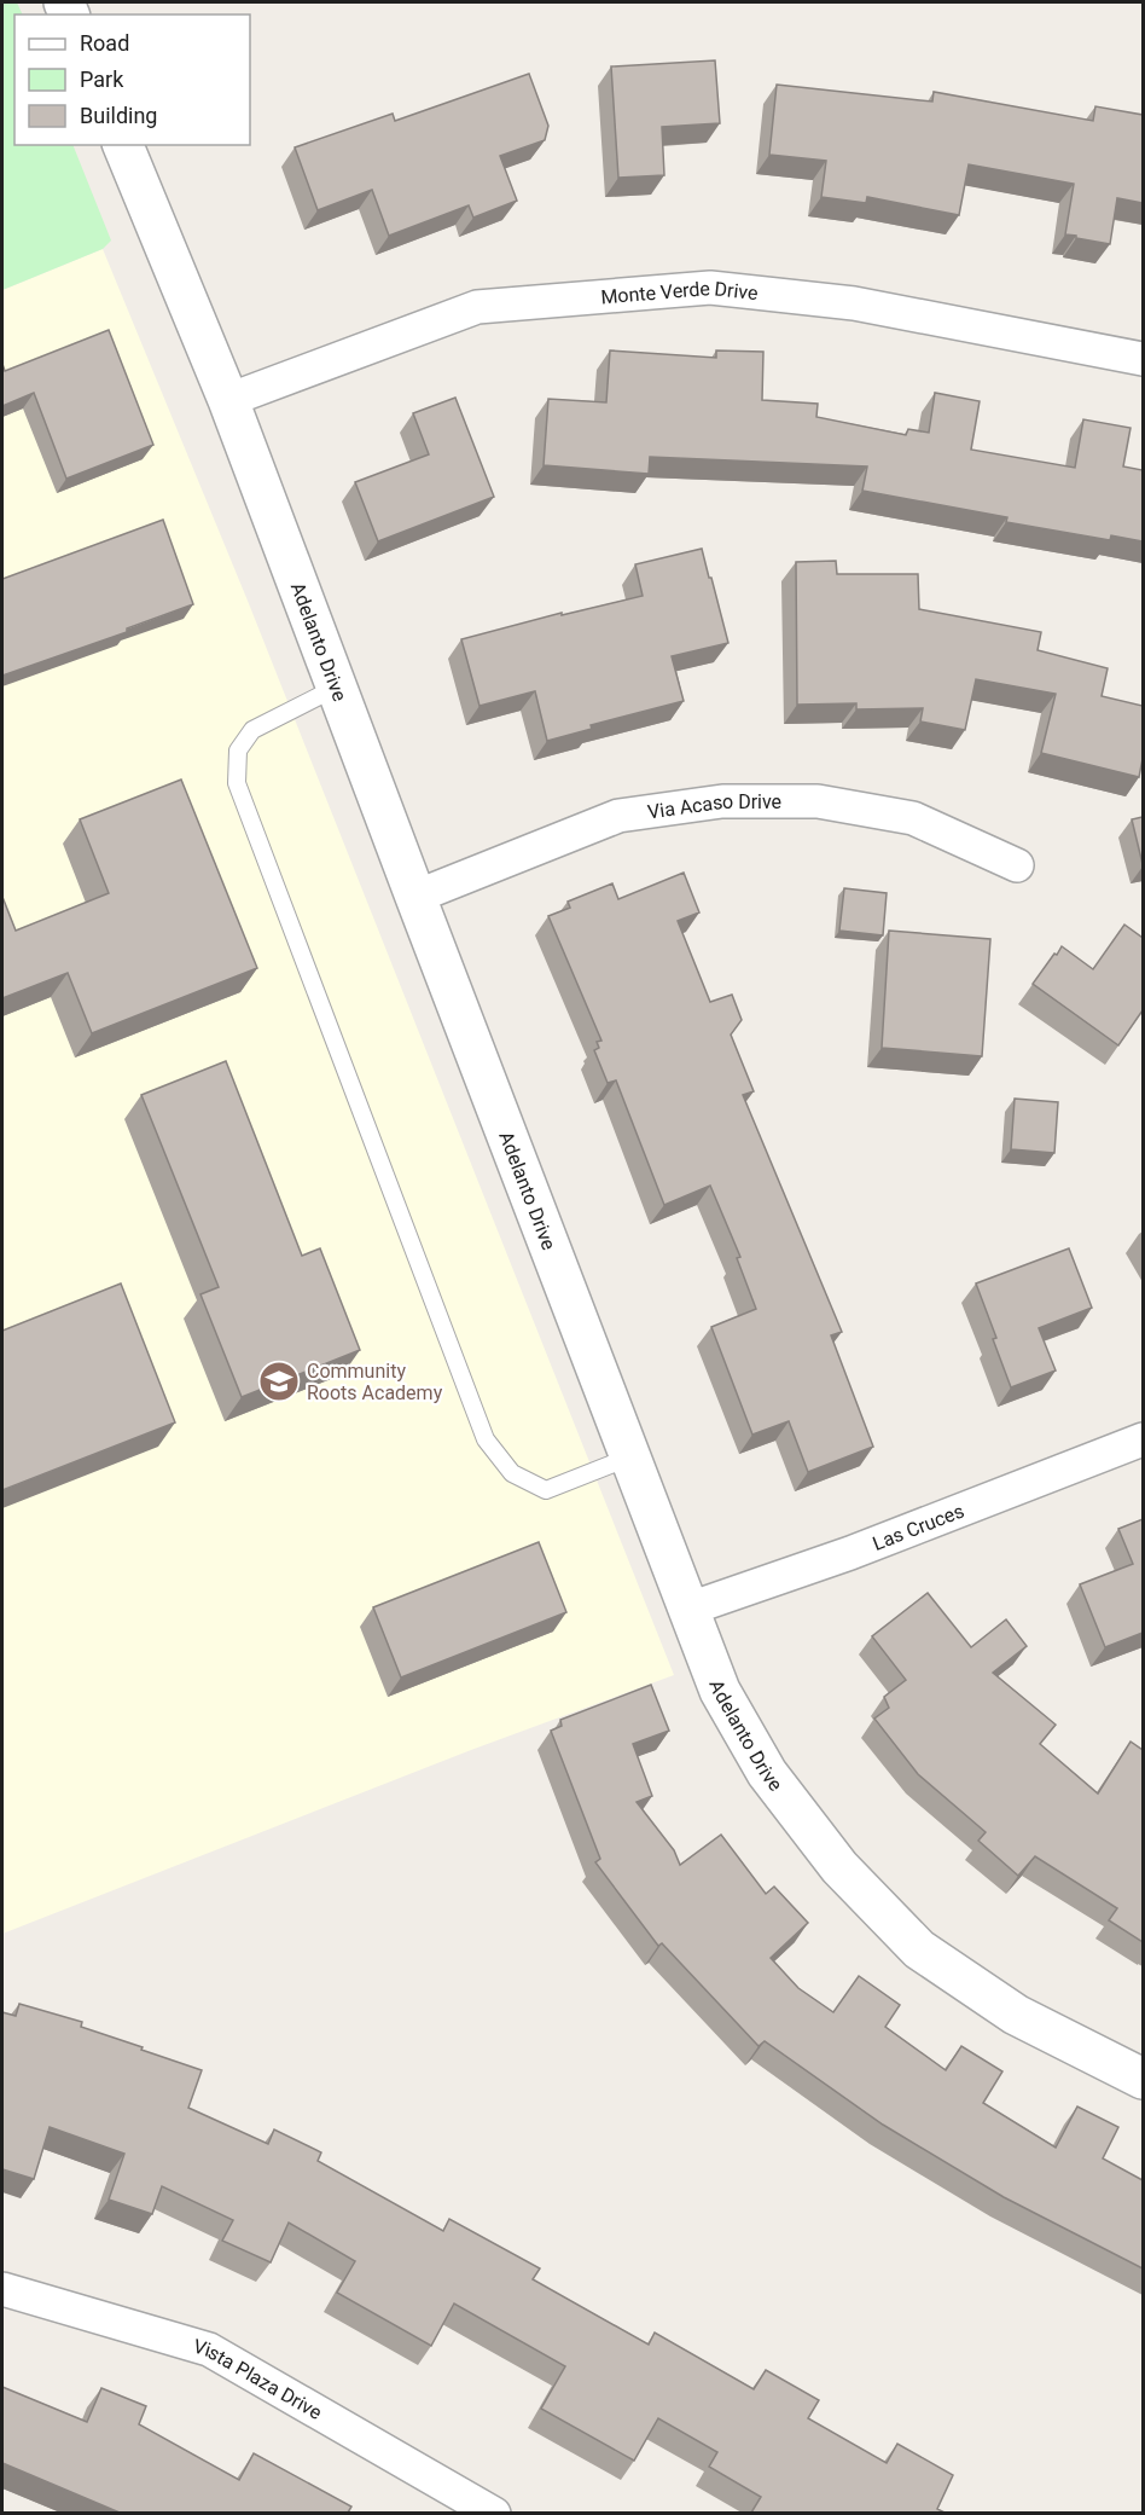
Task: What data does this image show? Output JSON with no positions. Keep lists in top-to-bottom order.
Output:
{
  "streets": {
    "street": [
      "Monte Verde Drive",
      "Adelanto Drive",
      "Via Acaso Drive",
      "Las Cruces",
      "Vista Plaza Drive"
    ]
  },
  "crossings": [
    ["Monte Verde Drive", "Adelanto Drive"],
    ["Adelanto Drive", "Via Acaso Drive"],
    ["Adelanto Drive", "Las Cruces"]
  ],
  "places": {
    "school or university": ["Community Roots Academy"]
  },
  "legend": ["Road", "Park", "Building"]
}
